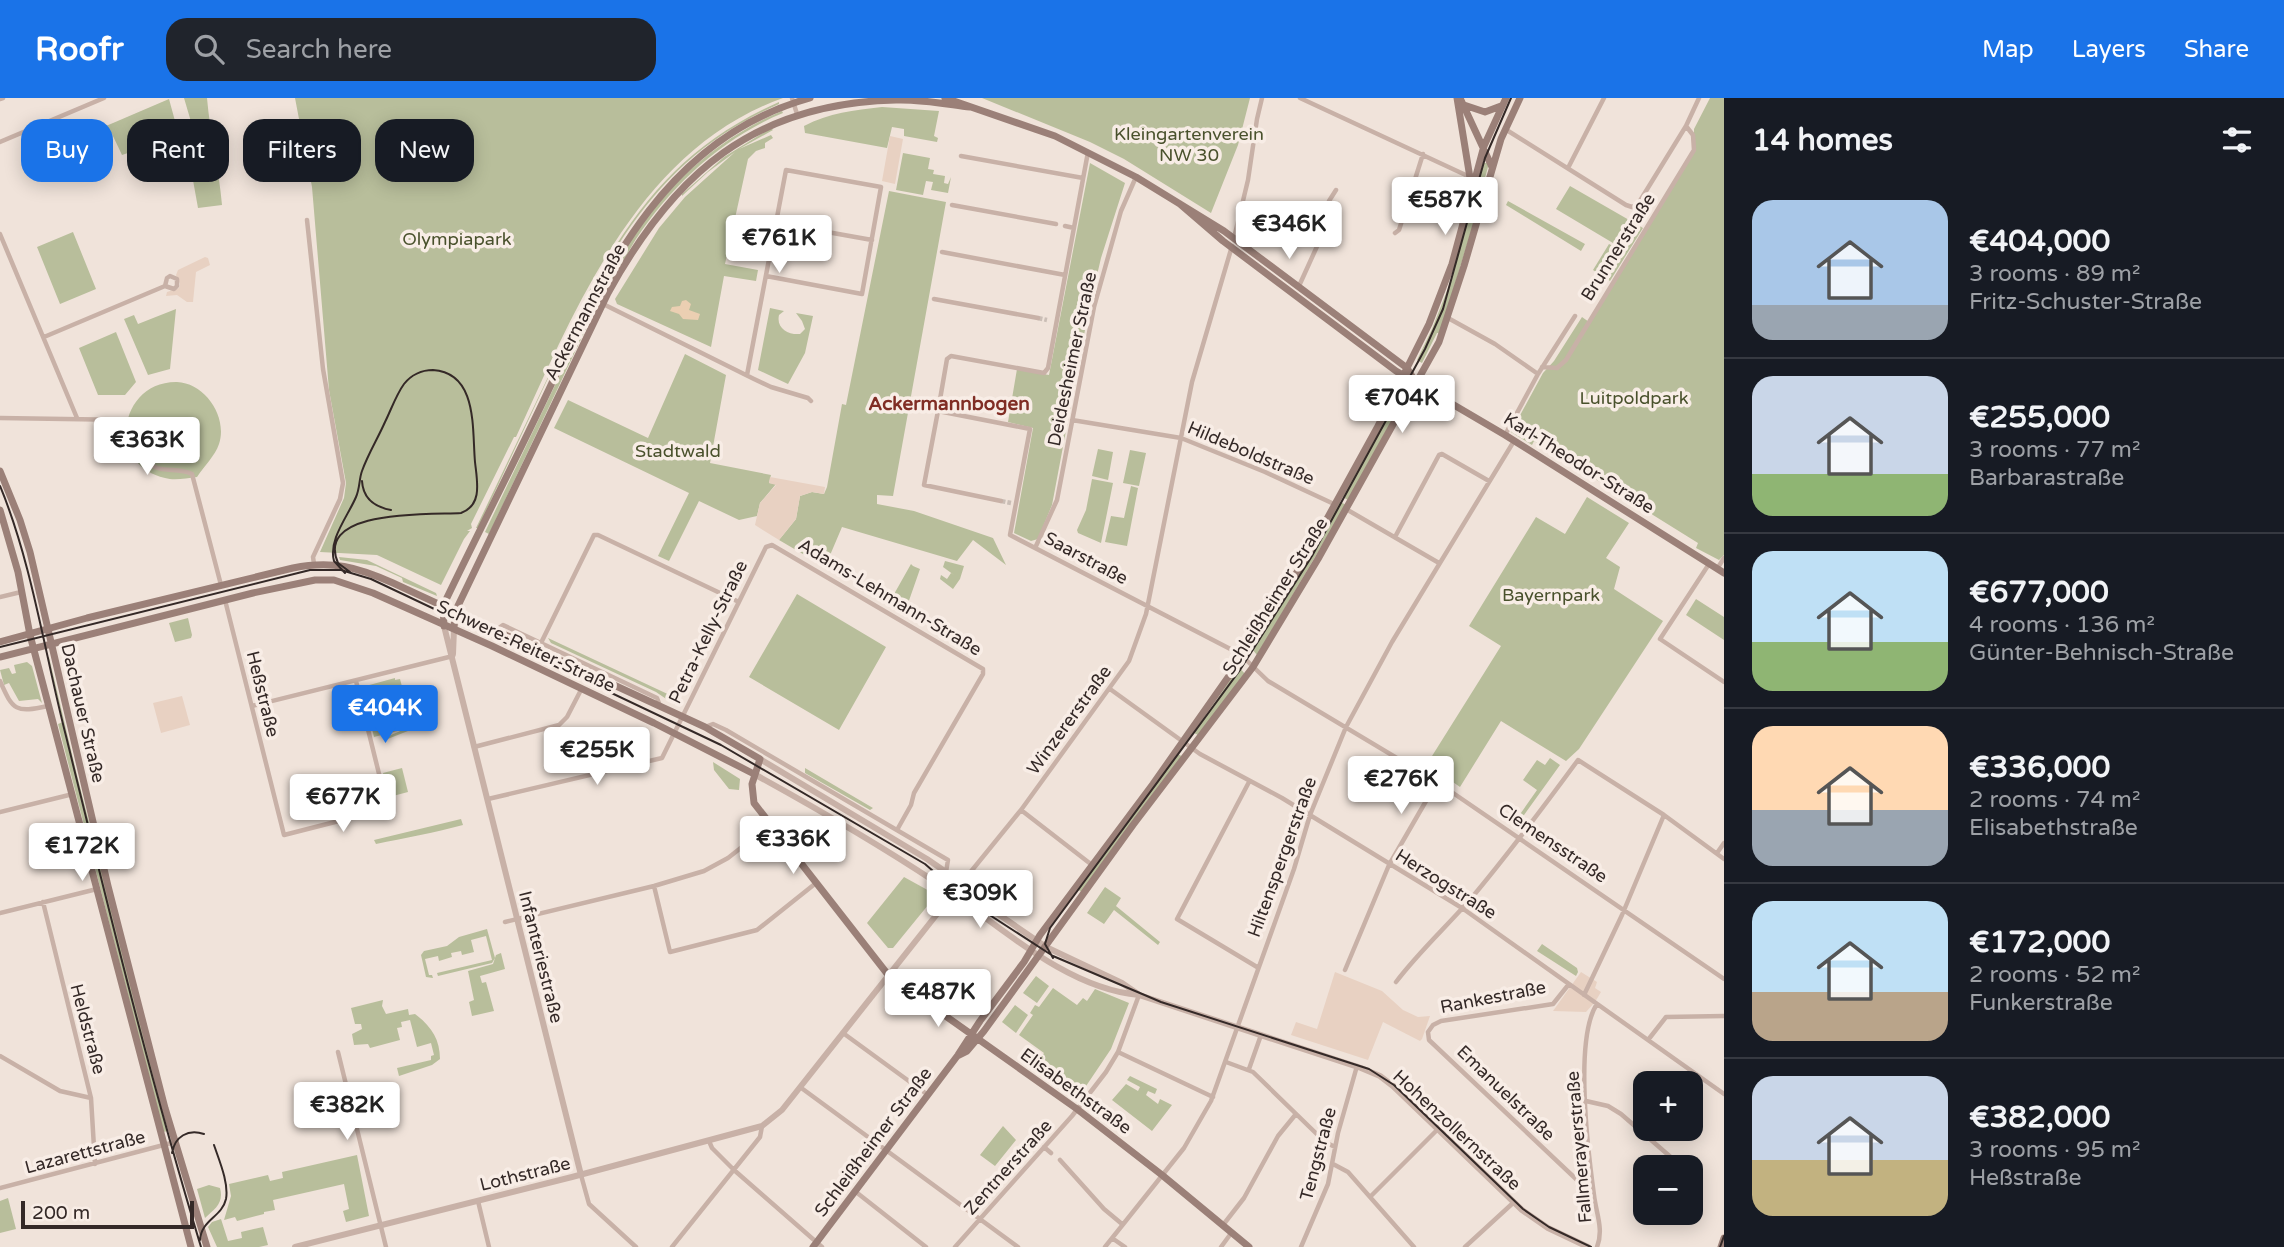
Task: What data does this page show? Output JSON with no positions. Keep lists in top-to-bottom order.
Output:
{
  "streets": {
    "main road": [
      "Ackermannstraße",
      "Karl-Theodor-Straße",
      "Schleißheimer Straße",
      "Schwere-Reiter-Straße",
      "Dachauer Straße",
      "Elisabethstraße"
    ],
    "street": [
      "Brunnerstraße",
      "Deidesheimer Straße",
      "Hildeboldstraße",
      "Saarstraße",
      "Adams-Lehmann-Straße",
      "Petra-Kelly-Straße",
      "Heßstraße",
      "Winzererstraße",
      "Clemensstraße",
      "Hiltenspergerstraße",
      "Herzogstraße",
      "Infanteriestraße",
      "Rankestraße",
      "Heldstraße",
      "Emanuelstraße",
      "Hohenzollernstraße",
      "Fallmerayerstraße",
      "Lazarettstraße",
      "Tengstraße",
      "Zentnerstraße",
      "Lothstraße"
    ]
  },
  "crossings": [
    ["Brunnerstraße", "Karl-Theodor-Straße"],
    ["Ackermannstraße", "Deidesheimer Straße"],
    ["Ackermannstraße", "Karl-Theodor-Straße"],
    ["Ackermannstraße", "Schleißheimer Straße"],
    ["Ackermannstraße", "Schwere-Reiter-Straße"],
    ["Ackermannstraße", "Winzererstraße"],
    ["Ackermannstraße", "Infanteriestraße"],
    ["Deidesheimer Straße", "Hildeboldstraße"],
    ["Deidesheimer Straße", "Saarstraße"],
    ["Hildeboldstraße", "Schleißheimer Straße"],
    ["Hildeboldstraße", "Winzererstraße"],
    ["Karl-Theodor-Straße", "Schleißheimer Straße"],
    ["Karl-Theodor-Straße", "Hiltenspergerstraße"],
    ["Saarstraße", "Winzererstraße"],
    ["Saarstraße", "Clemensstraße"],
    ["Schleißheimer Straße", "Clemensstraße"],
    ["Schleißheimer Straße", "Herzogstraße"],
    ["Schleißheimer Straße", "Elisabethstraße"],
    ["Schleißheimer Straße", "Hohenzollernstraße"],
    ["Adams-Lehmann-Straße", "Petra-Kelly-Straße"],
    ["Adams-Lehmann-Straße", "Schwere-Reiter-Straße"],
    ["Petra-Kelly-Straße", "Schwere-Reiter-Straße"],
    ["Petra-Kelly-Straße", "Infanteriestraße"],
    ["Schwere-Reiter-Straße", "Heßstraße"],
    ["Schwere-Reiter-Straße", "Dachauer Straße"],
    ["Schwere-Reiter-Straße", "Winzererstraße"],
    ["Schwere-Reiter-Straße", "Infanteriestraße"],
    ["Schwere-Reiter-Straße", "Elisabethstraße"],
    ["Schwere-Reiter-Straße", "Hohenzollernstraße"],
    ["Dachauer Straße", "Lazarettstraße"],
    ["Winzererstraße", "Clemensstraße"],
    ["Winzererstraße", "Herzogstraße"],
    ["Winzererstraße", "Elisabethstraße"],
    ["Winzererstraße", "Hohenzollernstraße"],
    ["Winzererstraße", "Lothstraße"],
    ["Clemensstraße", "Hiltenspergerstraße"],
    ["Hiltenspergerstraße", "Herzogstraße"],
    ["Hiltenspergerstraße", "Elisabethstraße"],
    ["Hiltenspergerstraße", "Hohenzollernstraße"],
    ["Herzogstraße", "Rankestraße"],
    ["Herzogstraße", "Fallmerayerstraße"],
    ["Infanteriestraße", "Lothstraße"],
    ["Rankestraße", "Emanuelstraße"],
    ["Heldstraße", "Lazarettstraße"],
    ["Elisabethstraße", "Zentnerstraße"],
    ["Emanuelstraße", "Fallmerayerstraße"],
    ["Hohenzollernstraße", "Tengstraße"],
    ["Hohenzollernstraße", "Zentnerstraße"]
  ],
  "districts": ["Ackermannbogen"],
  "parks": [
    "Kleingartenverein NW 30",
    "Olympiapark",
    "Luitpoldpark",
    "Stadtwald",
    "Bayernpark"
  ],
  "scale_bar": "200 m",
  "page": {
    "header": "Roofr",
    "search": "Search here",
    "nav": ["Map", "Layers", "Share"],
    "heading": "14 homes",
    "chip": [
      "Buy",
      "Rent",
      "Filters",
      "New"
    ],
    "price": [
      "€587K",
      "€346K",
      "€761K",
      "€704K",
      "€363K",
      "€404K",
      "€255K",
      "€276K",
      "€677K",
      "€336K",
      "€172K",
      "€309K",
      "€487K",
      "€382K"
    ],
    "list": [
      {
        "name": "€404,000",
        "note": "3 rooms · 89 m² · Fritz-Schuster-Straße"
      },
      {
        "name": "€255,000",
        "note": "3 rooms · 77 m² · Barbarastraße"
      },
      {
        "name": "€677,000",
        "note": "4 rooms · 136 m² · Günter-Behnisch-Straße"
      },
      {
        "name": "€336,000",
        "note": "2 rooms · 74 m² · Elisabethstraße"
      },
      {
        "name": "€172,000",
        "note": "2 rooms · 52 m² · Funkerstraße"
      },
      {
        "name": "€382,000",
        "note": "3 rooms · 95 m² · Heßstraße"
      }
    ],
    "map_buttons": ["+", "−"],
    "scale": "200 m"
  }
}
